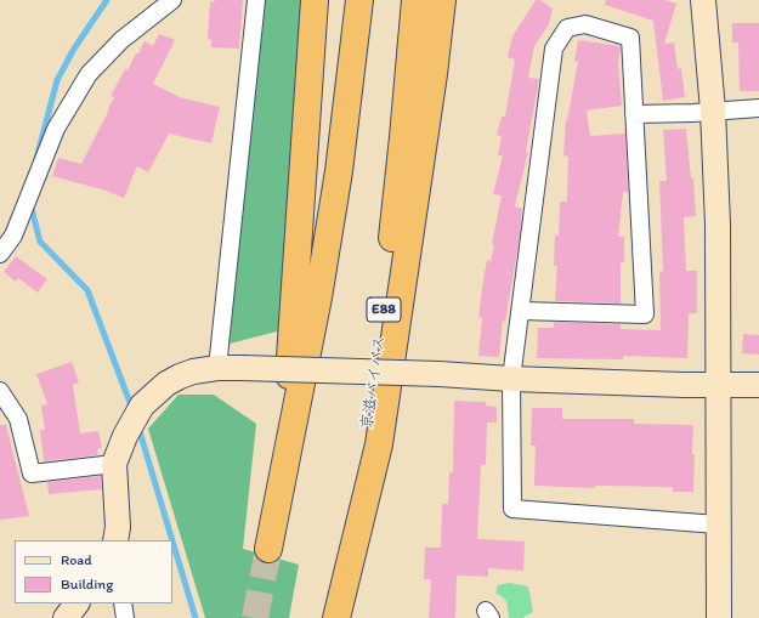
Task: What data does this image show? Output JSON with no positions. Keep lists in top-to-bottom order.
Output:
{
  "streets": {
    "highway": ["E88", "京滋バイパス"]
  },
  "legend": ["Road", "Building"]
}
